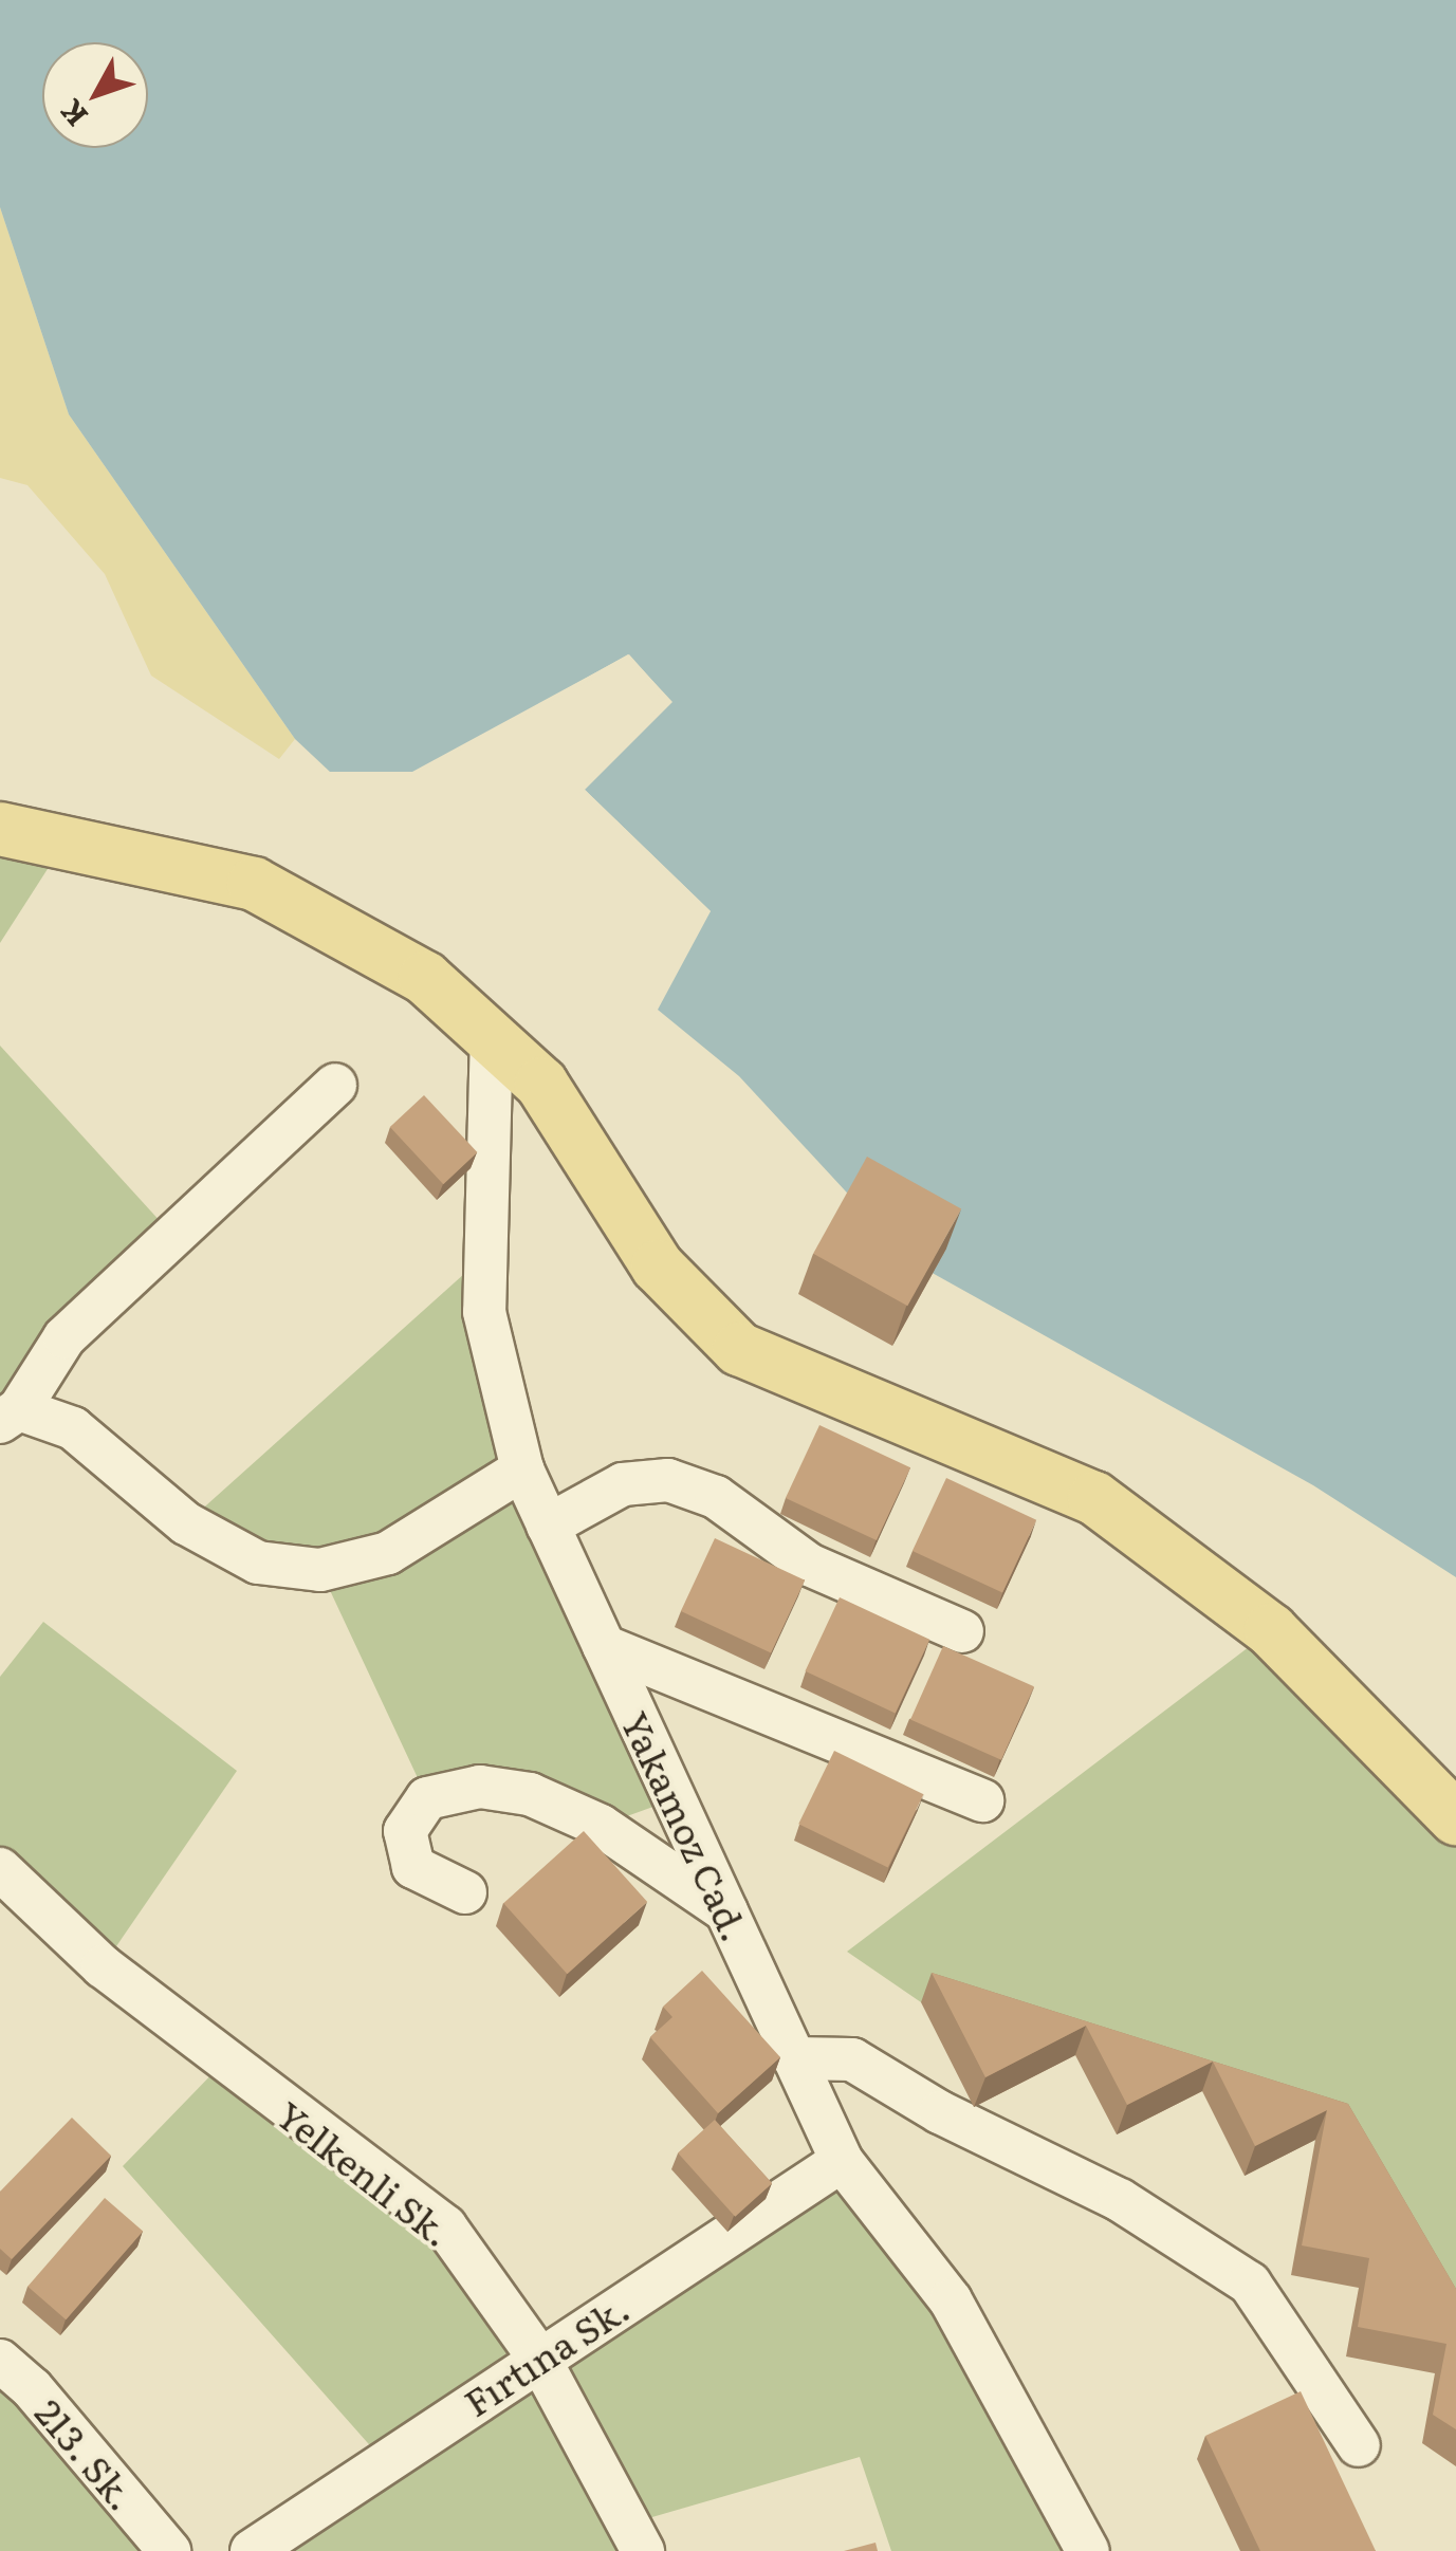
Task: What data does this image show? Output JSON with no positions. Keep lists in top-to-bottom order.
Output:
{
  "streets": {
    "street": [
      "Yakamoz Cad.",
      "Yelkenli Sk.",
      "Fırtına Sk.",
      "213. Sk."
    ]
  },
  "crossings": [
    ["Yakamoz Cad.", "Fırtına Sk."],
    ["Yelkenli Sk.", "Fırtına Sk."]
  ],
  "north": "bottom left"
}
